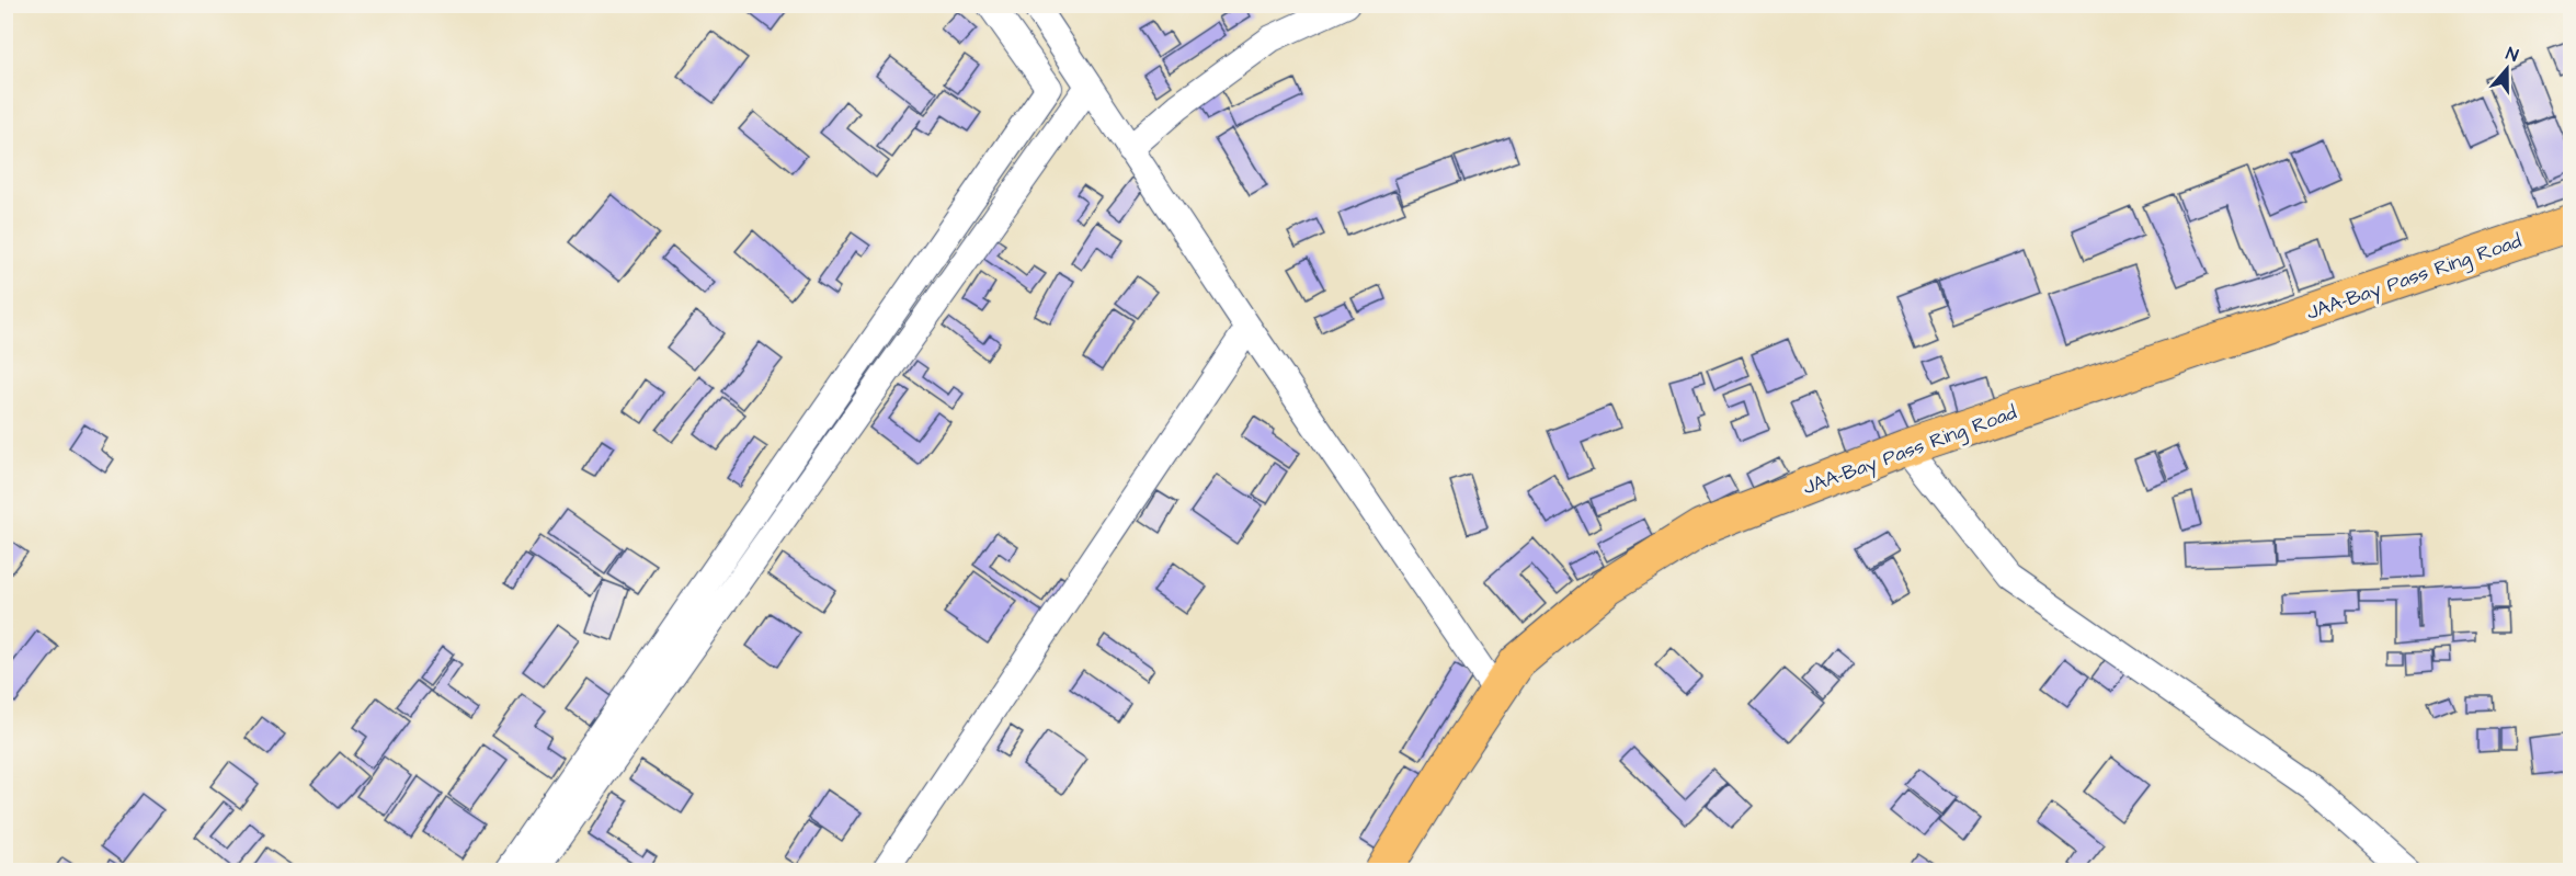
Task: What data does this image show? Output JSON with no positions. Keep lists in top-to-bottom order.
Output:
{
  "streets": {
    "highway": ["JAA-Bay Pass Ring Road"]
  },
  "north": "top"
}
